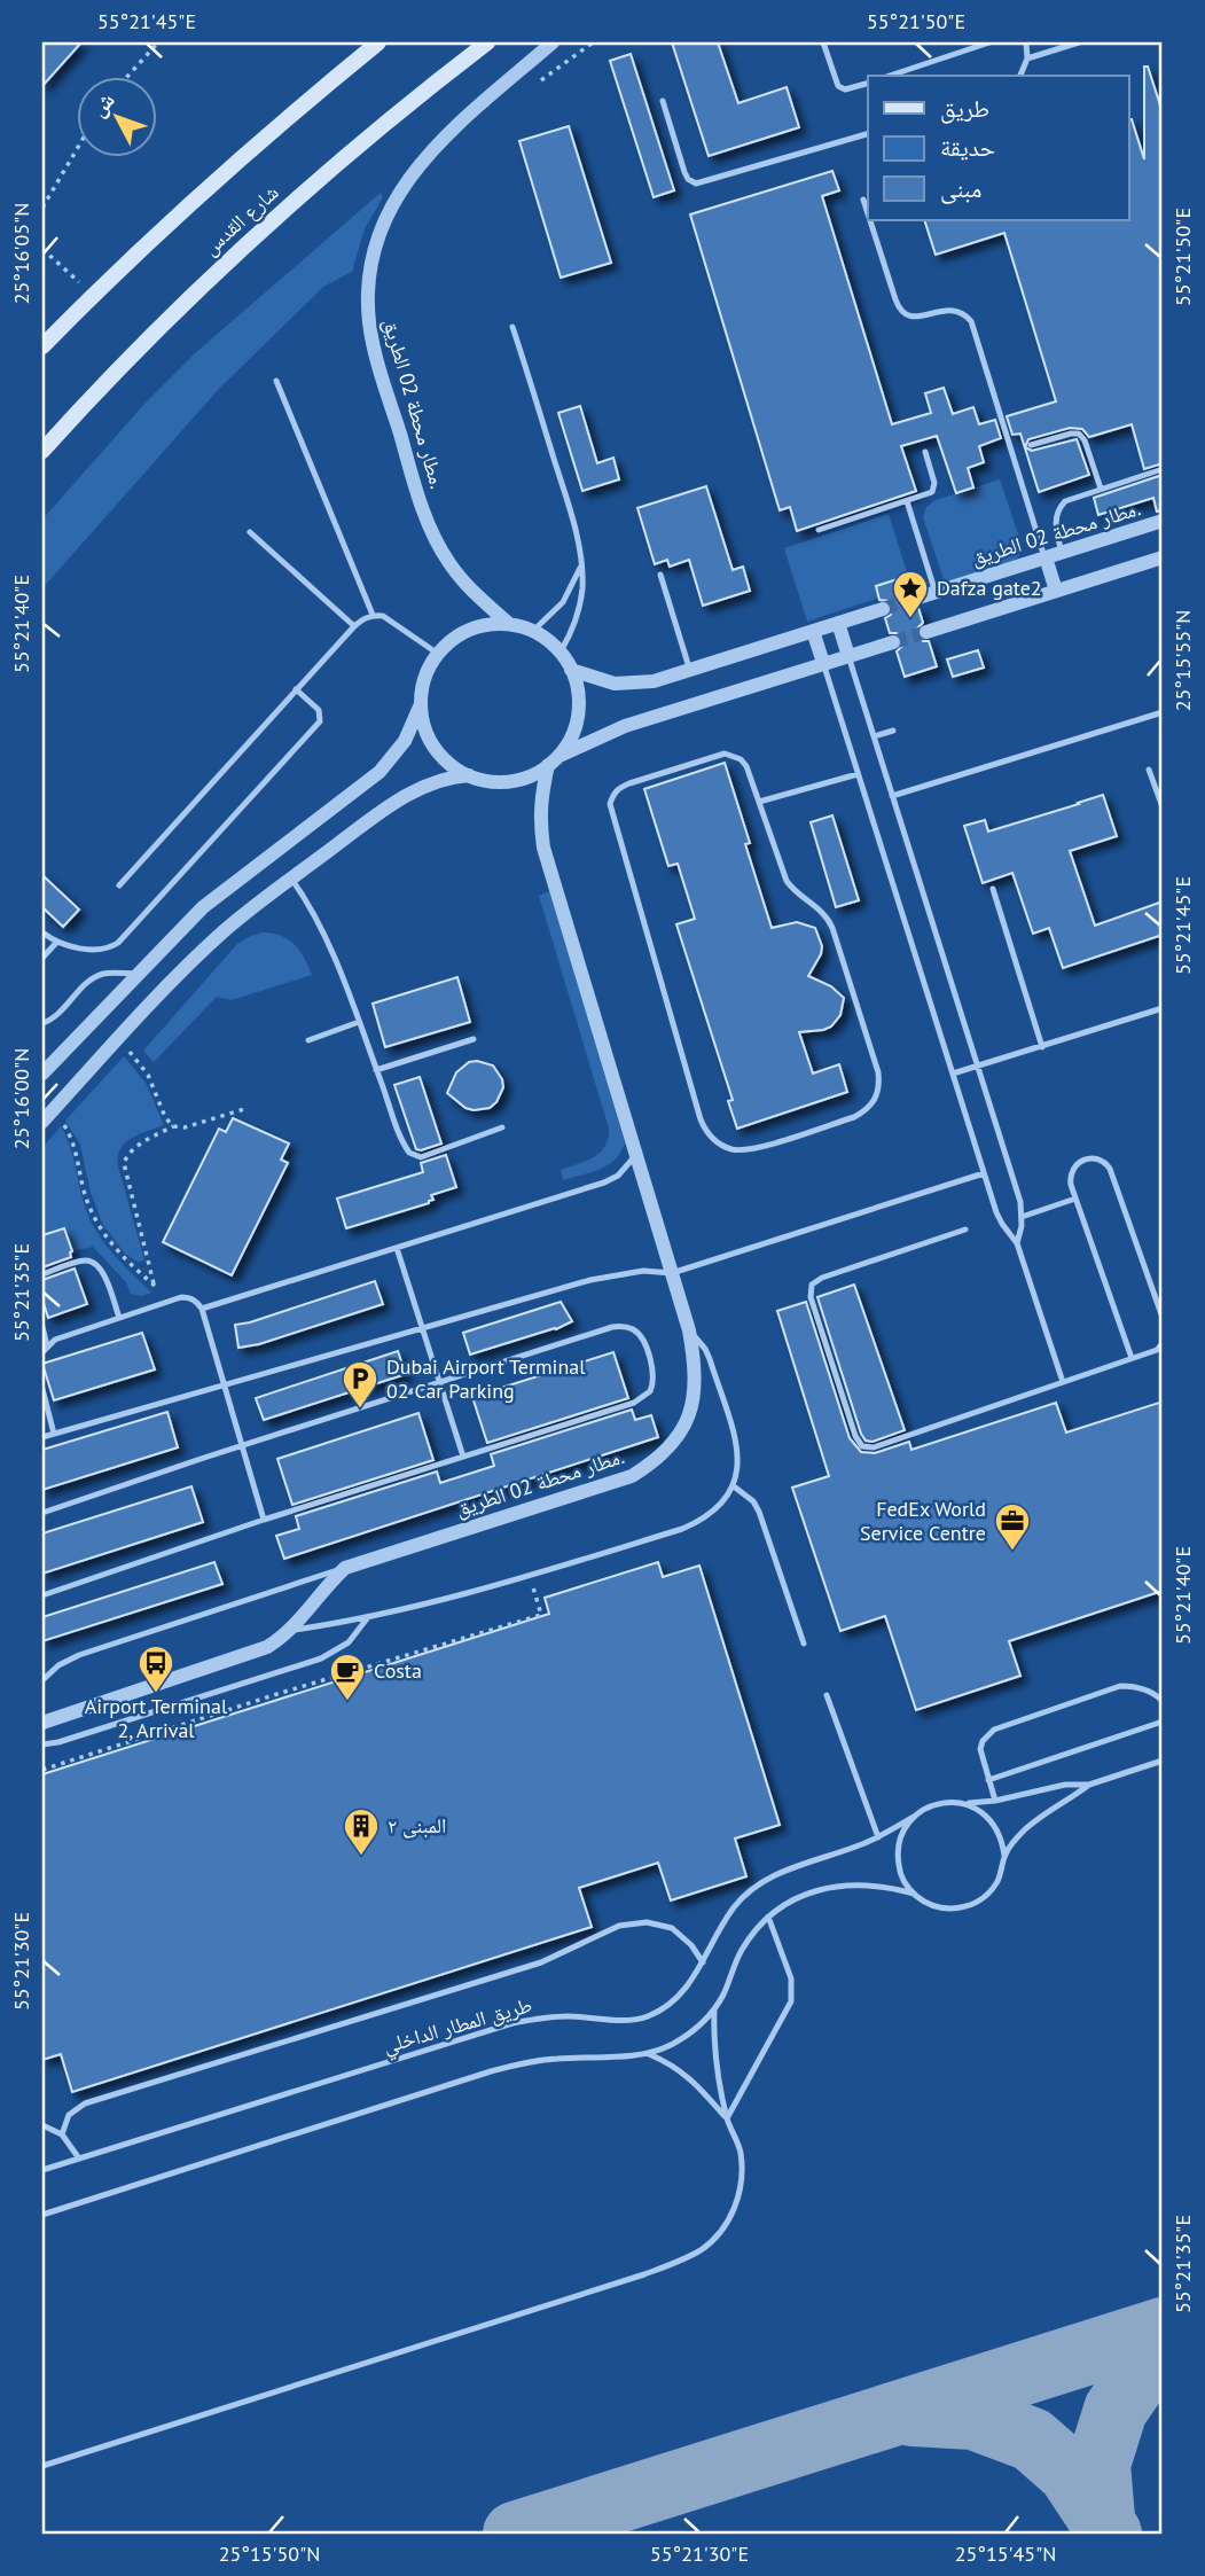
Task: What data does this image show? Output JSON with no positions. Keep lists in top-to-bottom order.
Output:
{
  "streets": {
    "main road": ["شارع القدس"],
    "street": ["مطار محطة 02 الطريق."],
    "lane": ["طريق المطار الداخلي"]
  },
  "places": {
    "place": ["Dafza gate2"],
    "parking": ["Dubai Airport Terminal 02 Car Parking"],
    "office": ["FedEx World Service Centre"],
    "bus stop": ["Airport Terminal 2, Arrival"],
    "cafe": ["Costa"],
    "building": ["المبنى ٢"]
  },
  "legend": ["طريق", "حديقة", "مبنى"],
  "north": "top left",
  "coordinates": [
    "55°21'45\"E",
    "55°21'50\"E",
    "25°16'05\"N",
    "55°21'40\"E",
    "25°15'55\"N",
    "25°16'00\"N",
    "55°21'35\"E",
    "55°21'30\"E",
    "25°15'50\"N",
    "25°15'45\"N"
  ]
}
